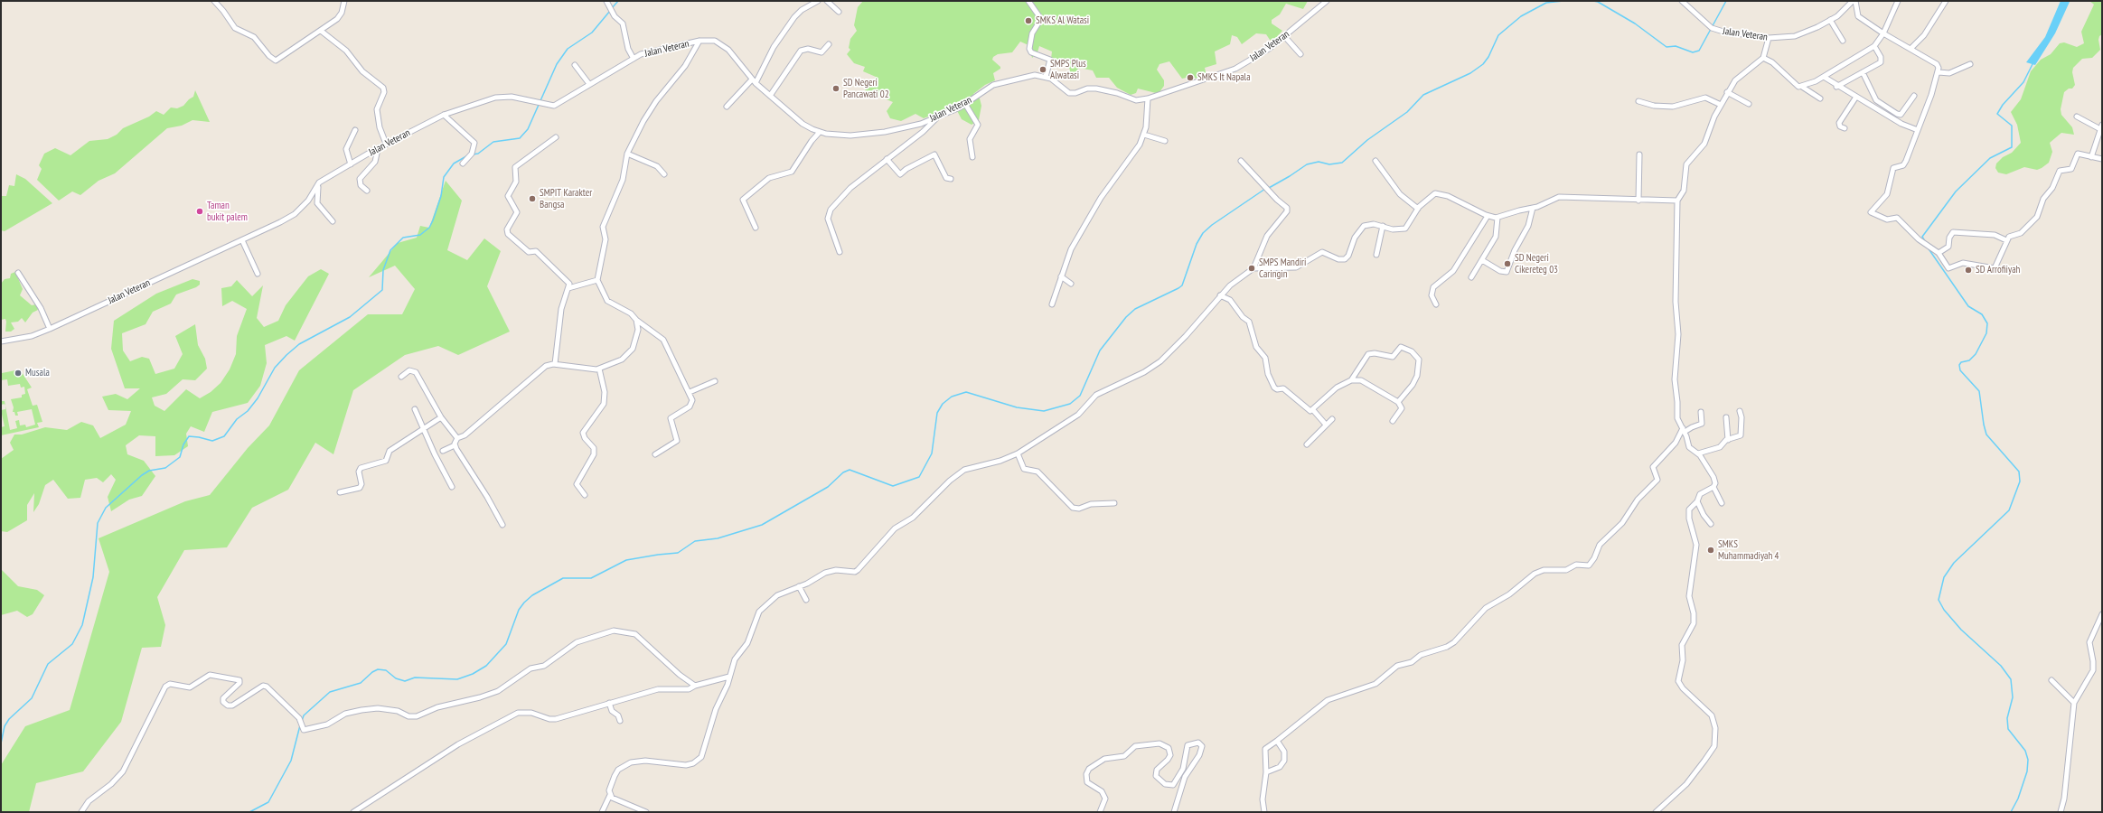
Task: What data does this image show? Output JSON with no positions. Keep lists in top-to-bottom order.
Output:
{
  "streets": {
    "street": ["Jalan Veteran"]
  },
  "places": [
    "SMKS Al Watasi",
    "SMPS Plus Alwatasi",
    "SMKS It Napala",
    "SD Negeri Pancawati 02",
    "SMPIT Karakter Bangsa",
    "Taman bukit palem",
    "SD Negeri Cikereteg 03",
    "SMPS Mandiri Caringin",
    "SD Arrofiiyah",
    "Musala",
    "SMKS Muhammadiyah 4"
  ]
}
